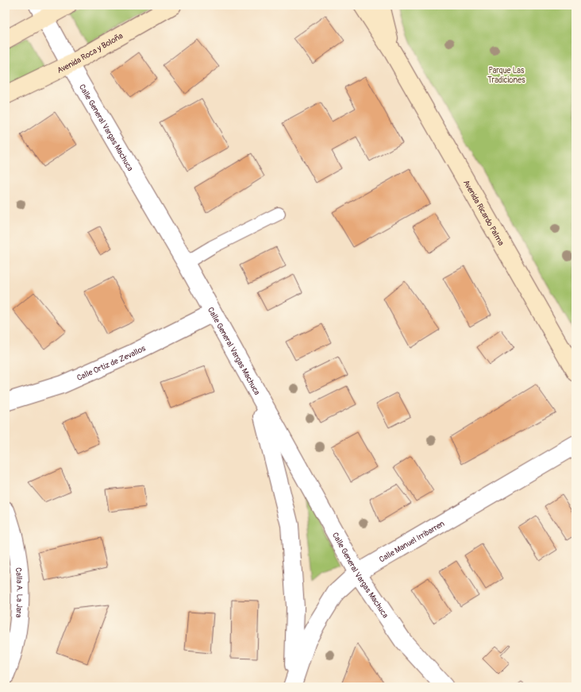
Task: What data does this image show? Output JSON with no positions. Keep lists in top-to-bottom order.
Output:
{
  "streets": {
    "main road": ["Avenida Roca y Boloña", "Avenida Ricardo Palma"],
    "street": [
      "Calle General Vargas Machuca",
      "Calle Ortiz de Zevallos",
      "Calle Manuel Irribarren",
      "Calla A. La Jara"
    ]
  },
  "crossings": [
    ["Avenida Roca y Boloña", "Calle General Vargas Machuca"],
    ["Calle General Vargas Machuca", "Calle Ortiz de Zevallos"],
    ["Calle General Vargas Machuca", "Calle Manuel Irribarren"]
  ],
  "parks": ["Parque Las Tradiciones"]
}
